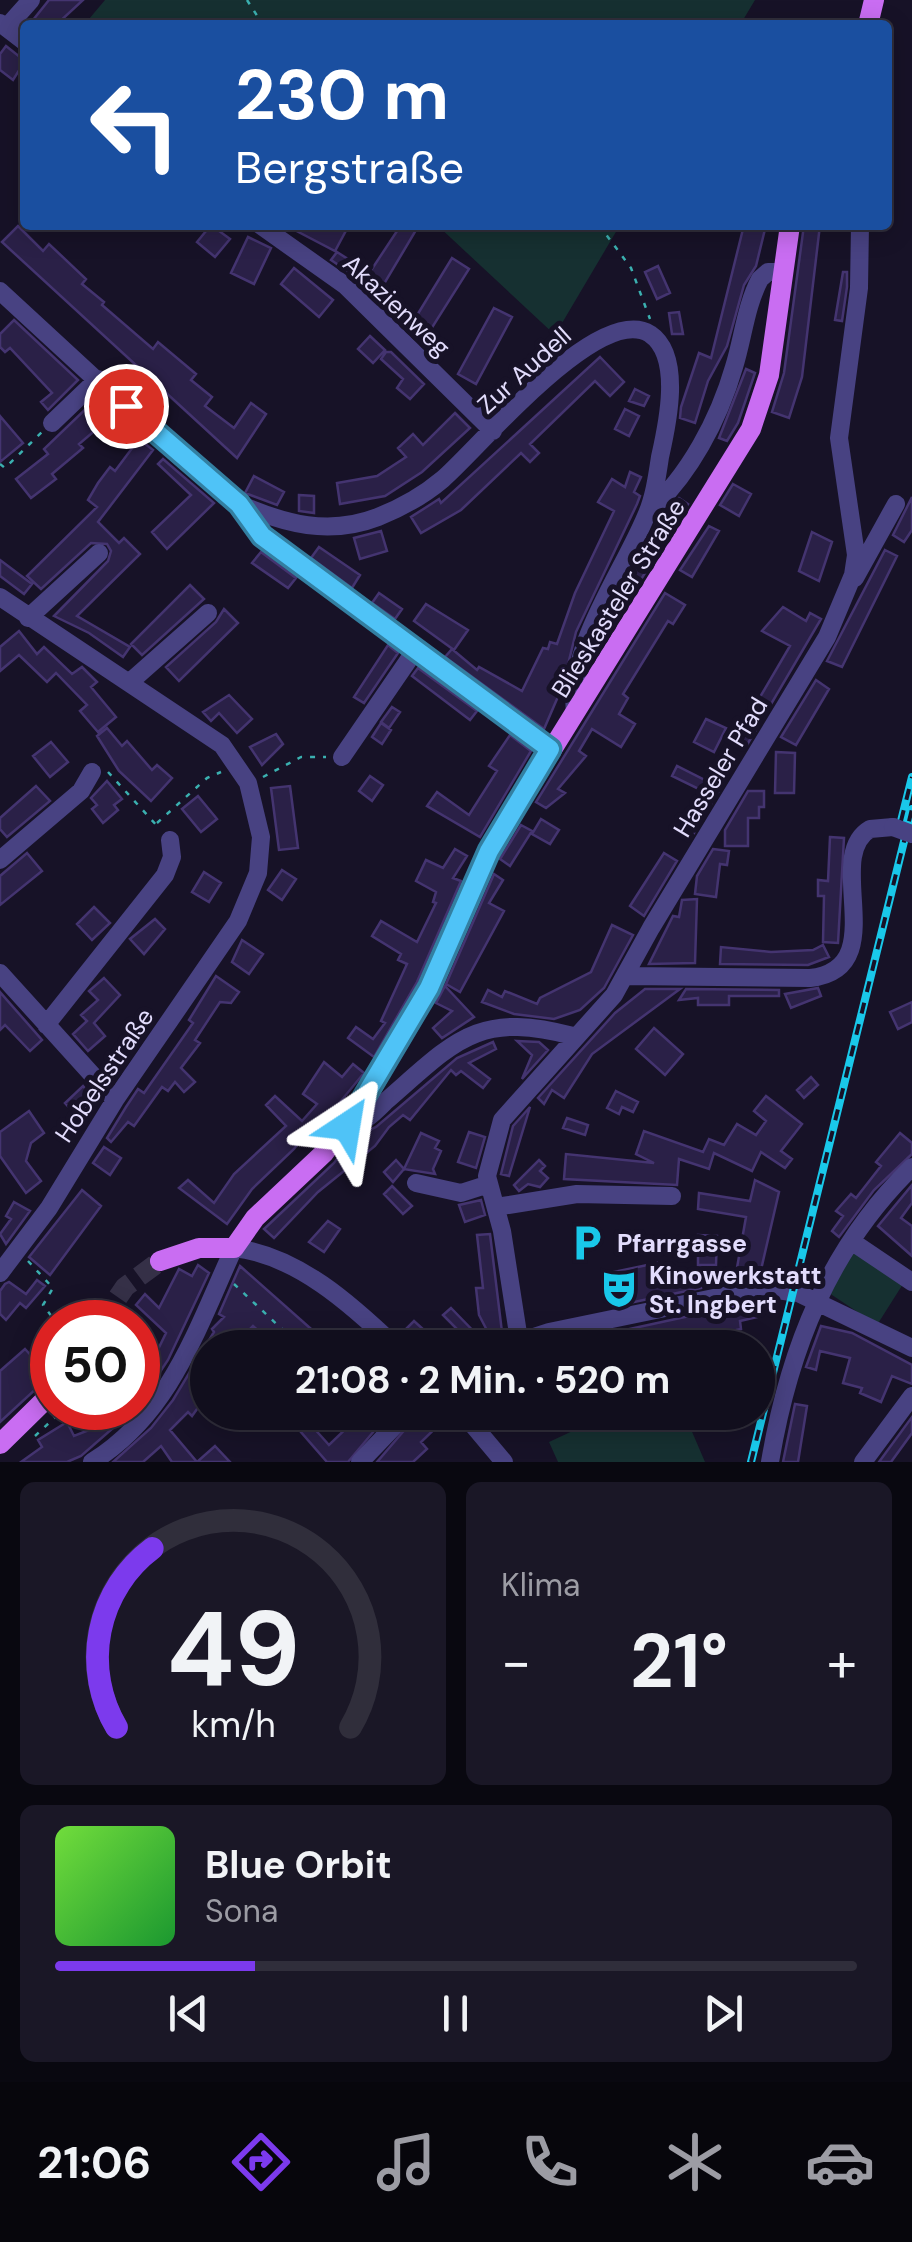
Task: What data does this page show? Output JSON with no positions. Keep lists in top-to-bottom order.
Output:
{
  "streets": {
    "main road": ["Blieskasteler Straße"],
    "street": [
      "Akazienweg",
      "Zur Audell",
      "Hasseler Pfad",
      "Hobelsstraße"
    ]
  },
  "crossings": [
    ["Akazienweg", "Zur Audell"]
  ],
  "places": {
    "parking": ["Pfarrgasse"],
    "theatre": ["Kinowerkstatt St. Ingbert"]
  },
  "page": {
    "turn": ["230 m", "Bergstraße"],
    "limit": "50",
    "trip": "21:08 · 2 Min. · 520 m",
    "tile": "Klima",
    "heat": ["−", "21°", "+"],
    "song": ["Blue Orbit", "Sona"],
    "tabs": "21:06",
    "gauge": ["49", "km/h"]
  }
}
